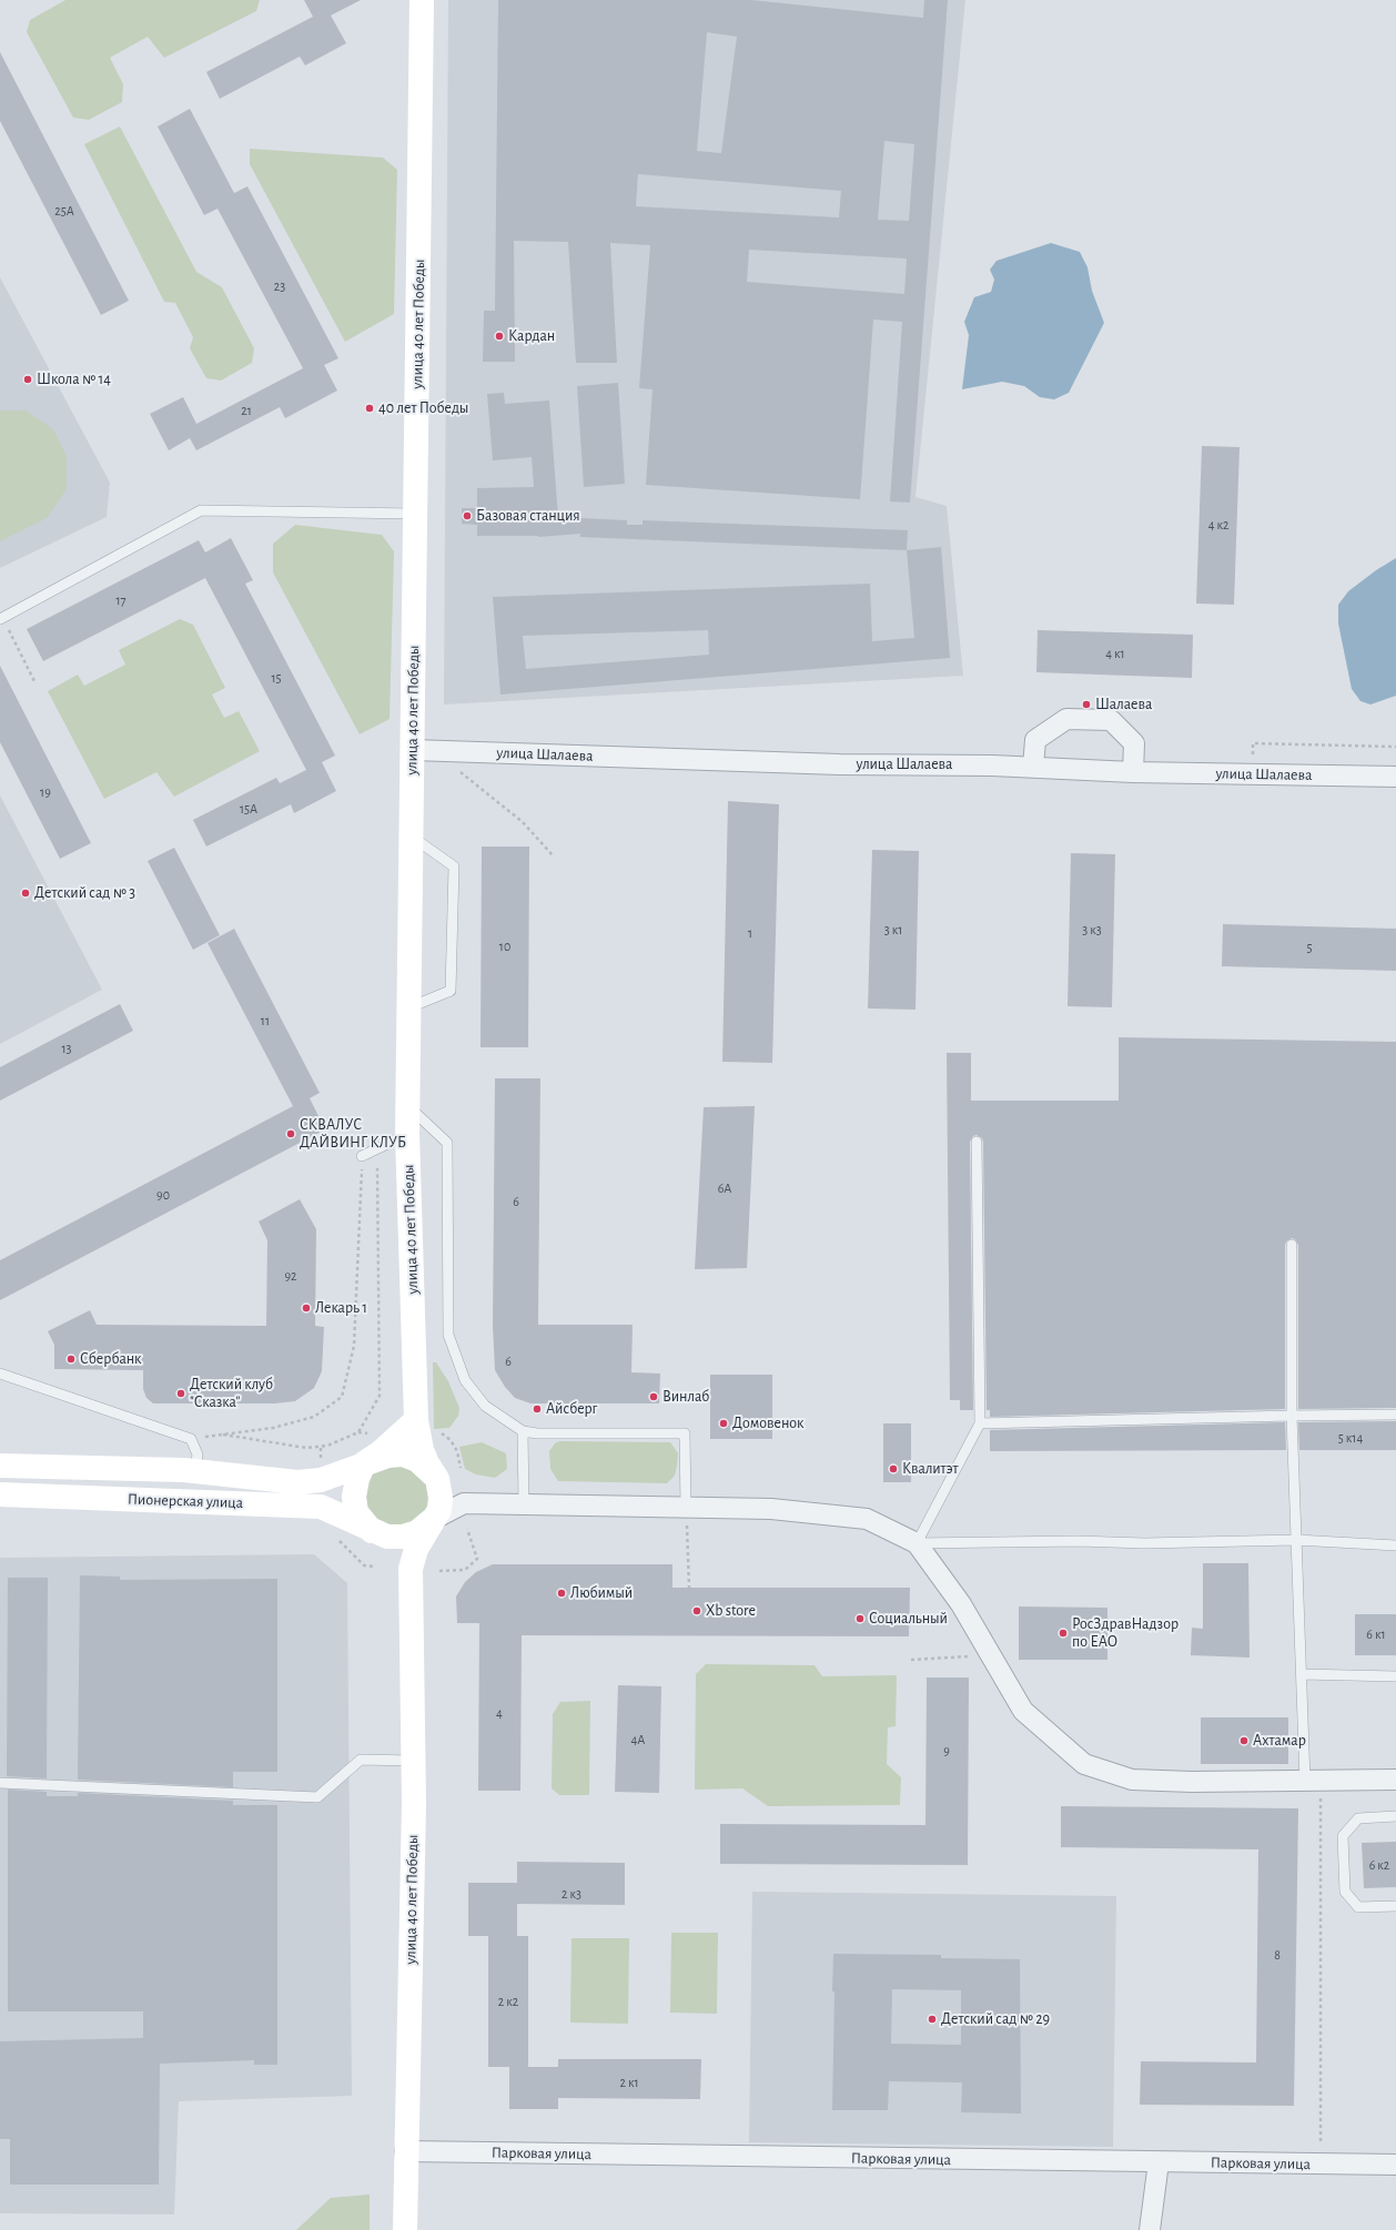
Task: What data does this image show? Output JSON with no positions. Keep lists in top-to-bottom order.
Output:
{
  "streets": {
    "main road": ["улица 40 лет Победы", "Пионерская улица"],
    "street": ["улица Шалаева", "Парковая улица"]
  },
  "crossings": [
    ["улица 40 лет Победы", "улица Шалаева"],
    ["улица 40 лет Победы", "Пионерская улица"],
    ["улица 40 лет Победы", "Парковая улица"]
  ],
  "places": [
    "Кардан",
    "Школа № 14",
    "40 лет Победы",
    "Базовая станция",
    "Шалаева",
    "Детский сад № 3",
    "СКВАЛУС ДАЙВИНГ КЛУБ",
    "Лекарь 1",
    "Сбербанк",
    "Детский клуб \"Сказка\"",
    "Винлаб",
    "Айсберг",
    "Домовенок",
    "Квалитэт",
    "Любимый",
    "Xb store",
    "Социальный",
    "РосЗдравНадзор по ЕАО",
    "Ахтамар",
    "Детский сад № 29"
  ],
  "house_numbers": [
    "25А",
    "23",
    "21",
    "4 к2",
    "17",
    "4 к1",
    "15",
    "19",
    "15А",
    "3 к1",
    "3 к3",
    "1",
    "10",
    "5",
    "11",
    "13",
    "6А",
    "90",
    "6",
    "92",
    "6",
    "5 к14",
    "6 к1",
    "4",
    "4А",
    "9",
    "6 к2",
    "2 к3",
    "8",
    "2 к2",
    "2 к1"
  ]
}
